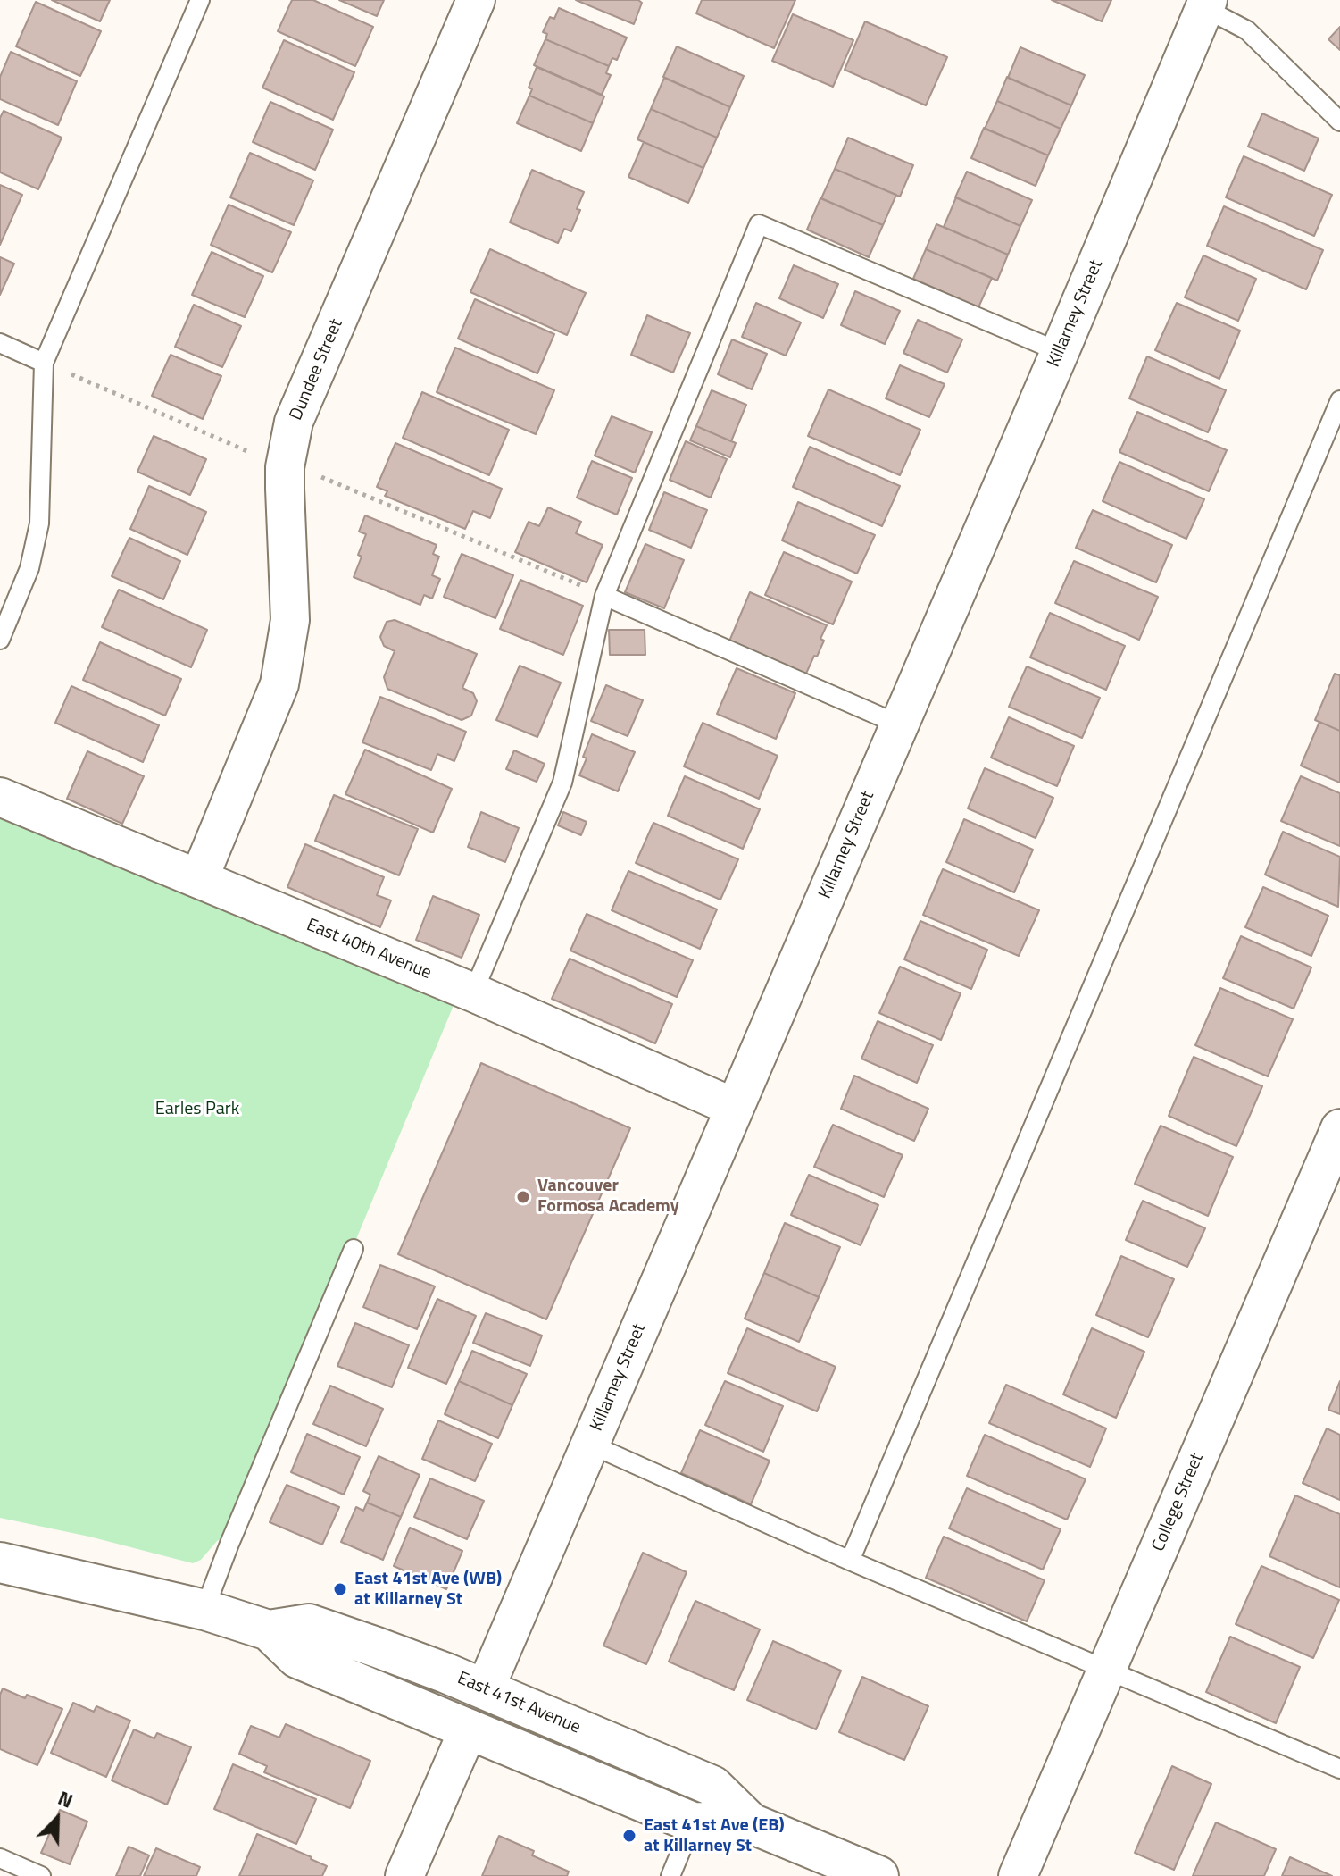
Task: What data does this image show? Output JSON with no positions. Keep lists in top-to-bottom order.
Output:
{
  "streets": {
    "main road": ["East 41st Avenue"],
    "street": [
      "Killarney Street",
      "Dundee Street",
      "East 40th Avenue",
      "College Street"
    ]
  },
  "crossings": [
    ["Killarney Street", "East 40th Avenue"],
    ["Killarney Street", "East 41st Avenue"],
    ["Dundee Street", "East 40th Avenue"]
  ],
  "parks": ["Earles Park"],
  "places": ["Vancouver Formosa Academy", "East 41st Ave (WB) at Killarney St", "East 41st Ave (EB) at Killarney St"],
  "north": "top right"
}
